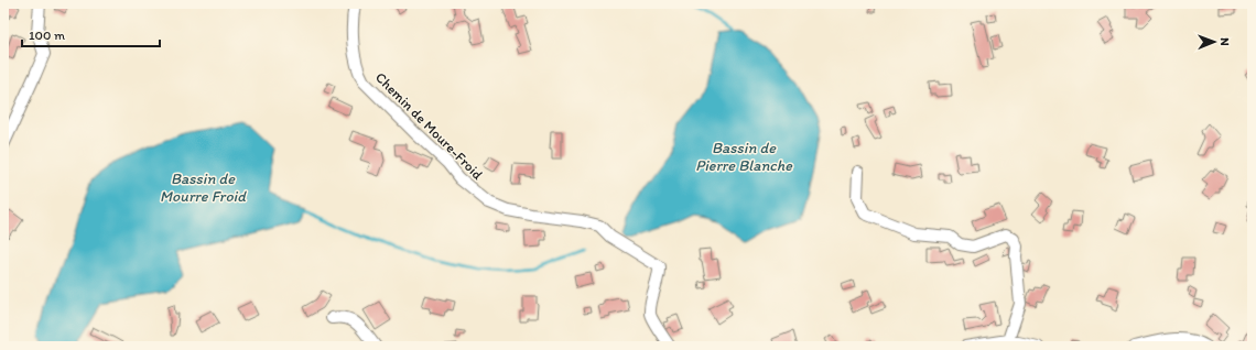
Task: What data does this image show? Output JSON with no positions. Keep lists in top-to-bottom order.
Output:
{
  "streets": {
    "street": ["Chemin de Moure-Froid"]
  },
  "water": ["Bassin de Pierre Blanche", "Bassin de Mourre Froid"],
  "scale_bar": "100 m",
  "north": "right"
}
